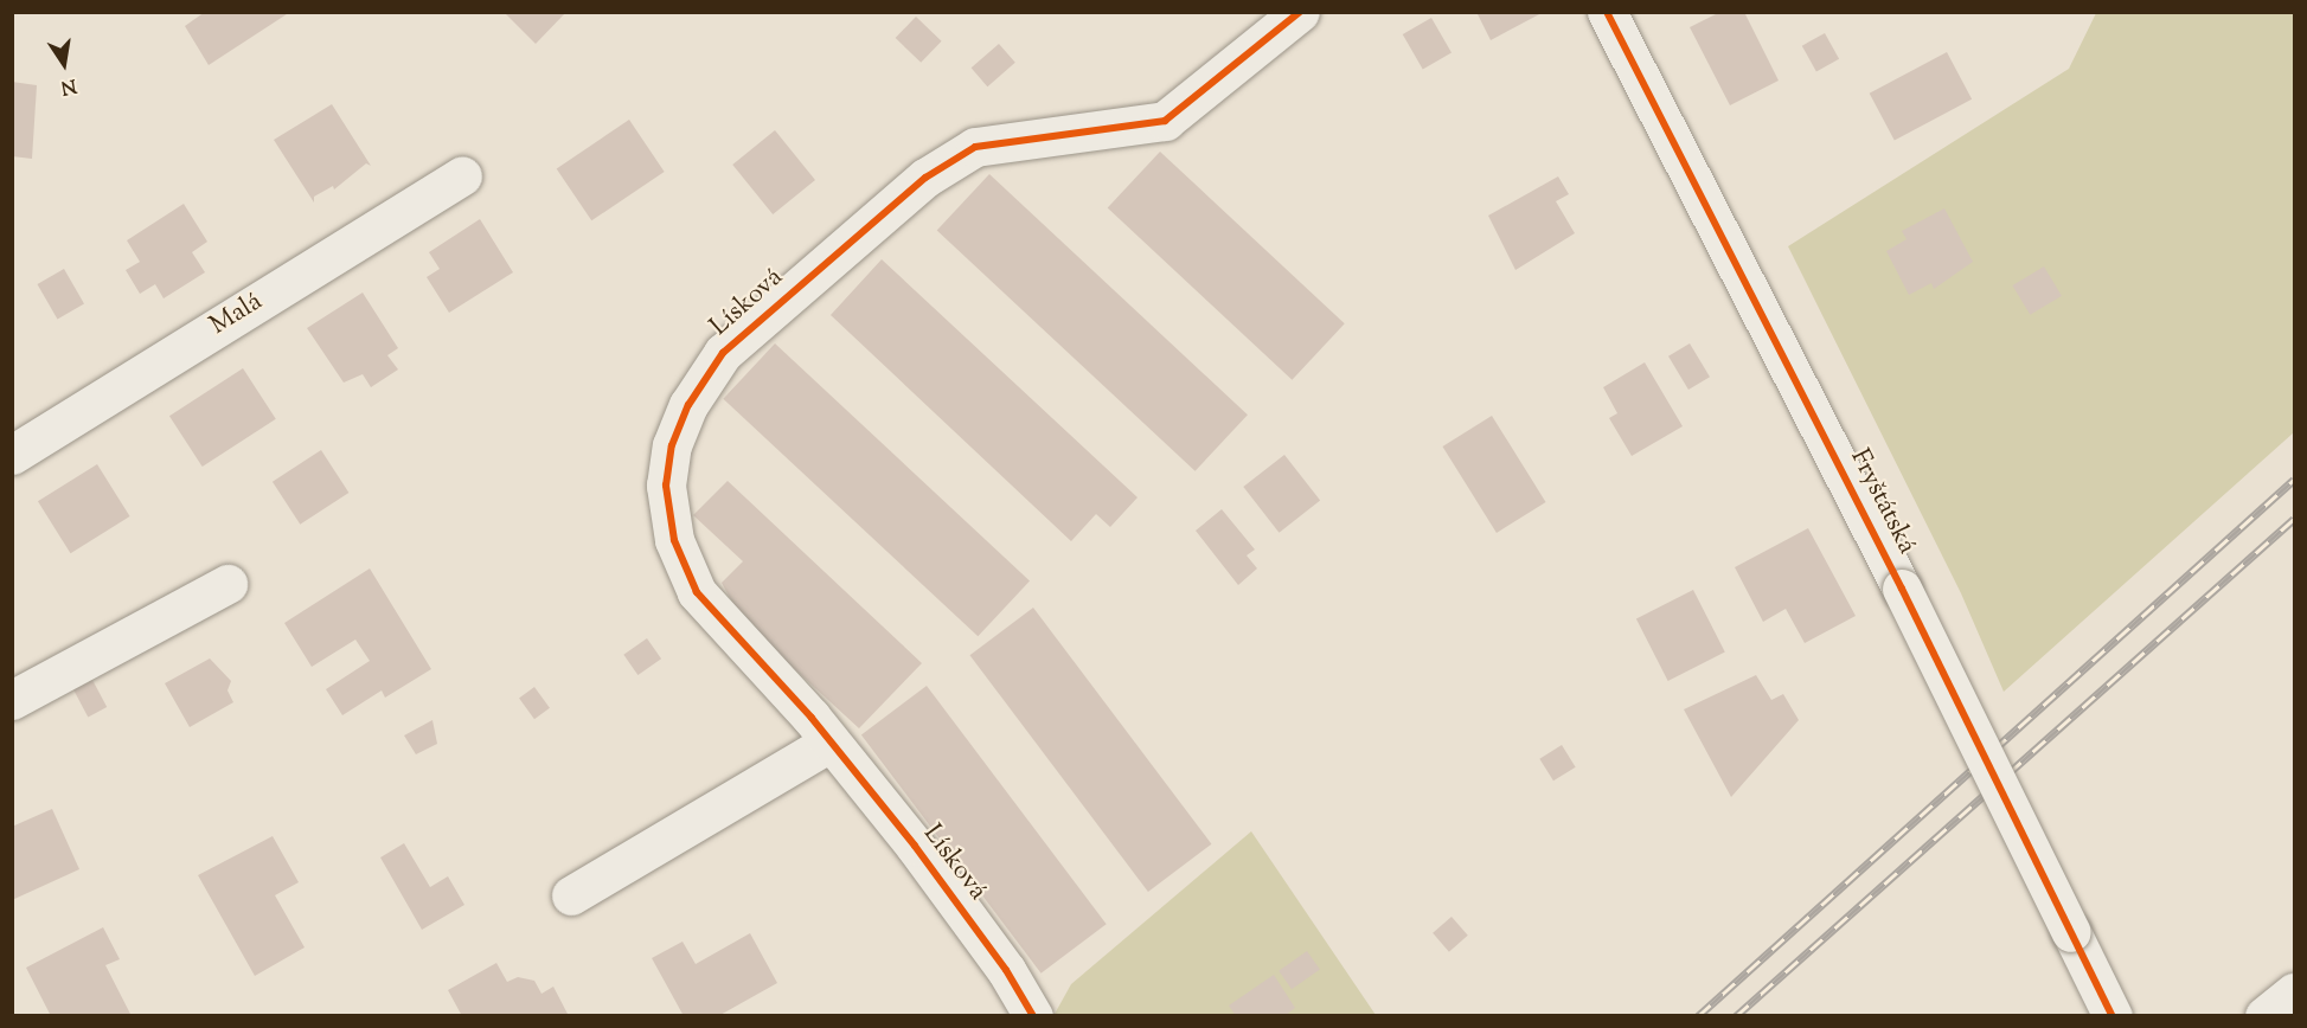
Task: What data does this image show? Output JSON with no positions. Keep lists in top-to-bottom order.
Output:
{
  "streets": {
    "street": ["Lísková", "Malá", "Fryštátská"]
  },
  "north": "bottom"
}
